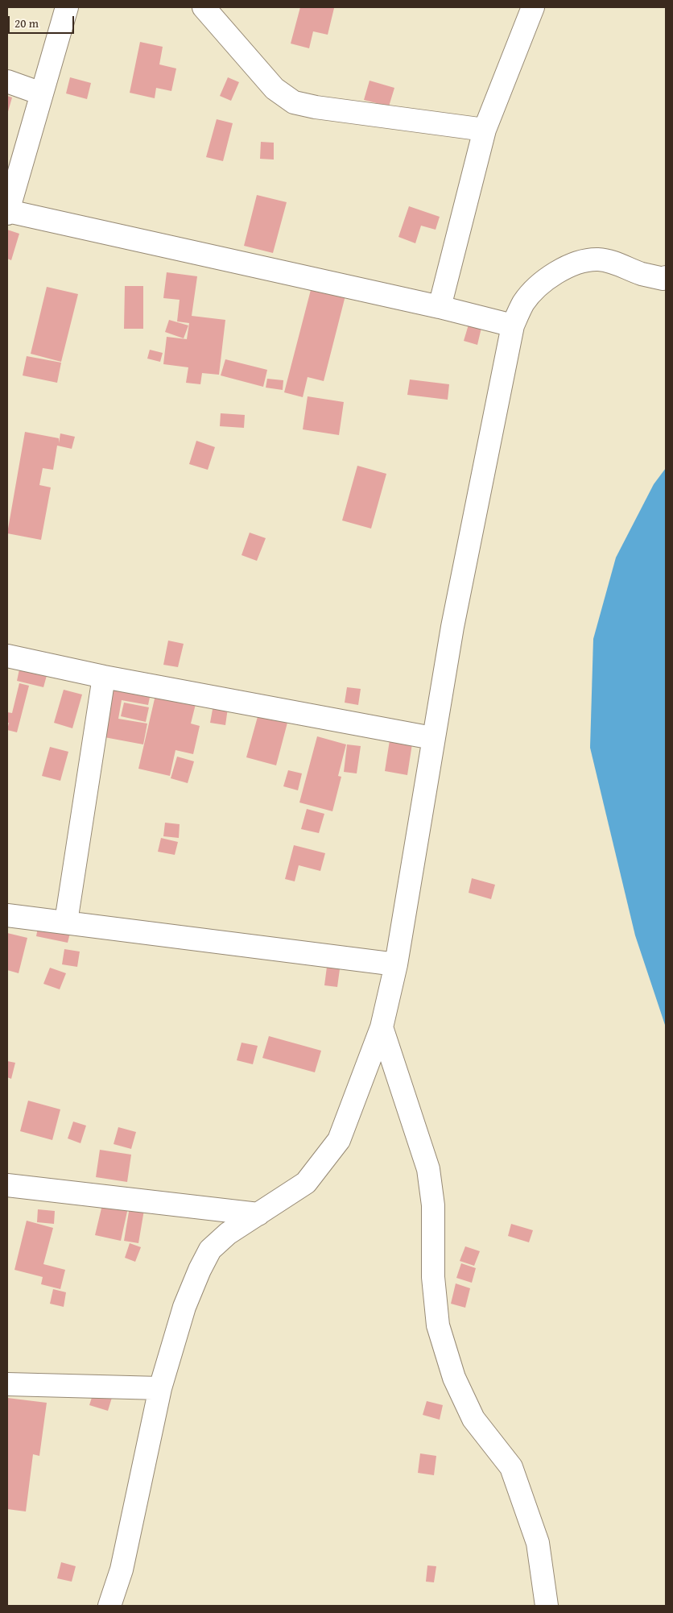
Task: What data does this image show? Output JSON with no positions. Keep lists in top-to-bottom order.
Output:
{
  "scale_bar": "20 m"
}
